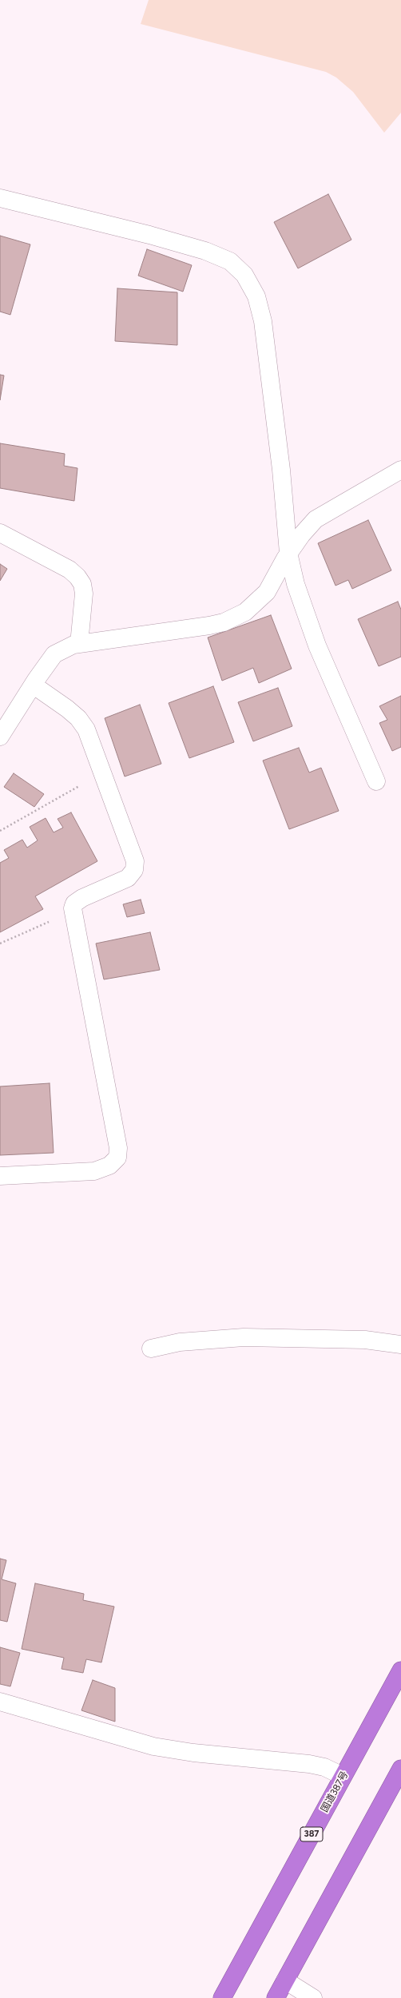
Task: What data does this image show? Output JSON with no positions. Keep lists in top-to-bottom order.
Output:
{
  "streets": {
    "highway": ["国道387号", "387"]
  }
}
